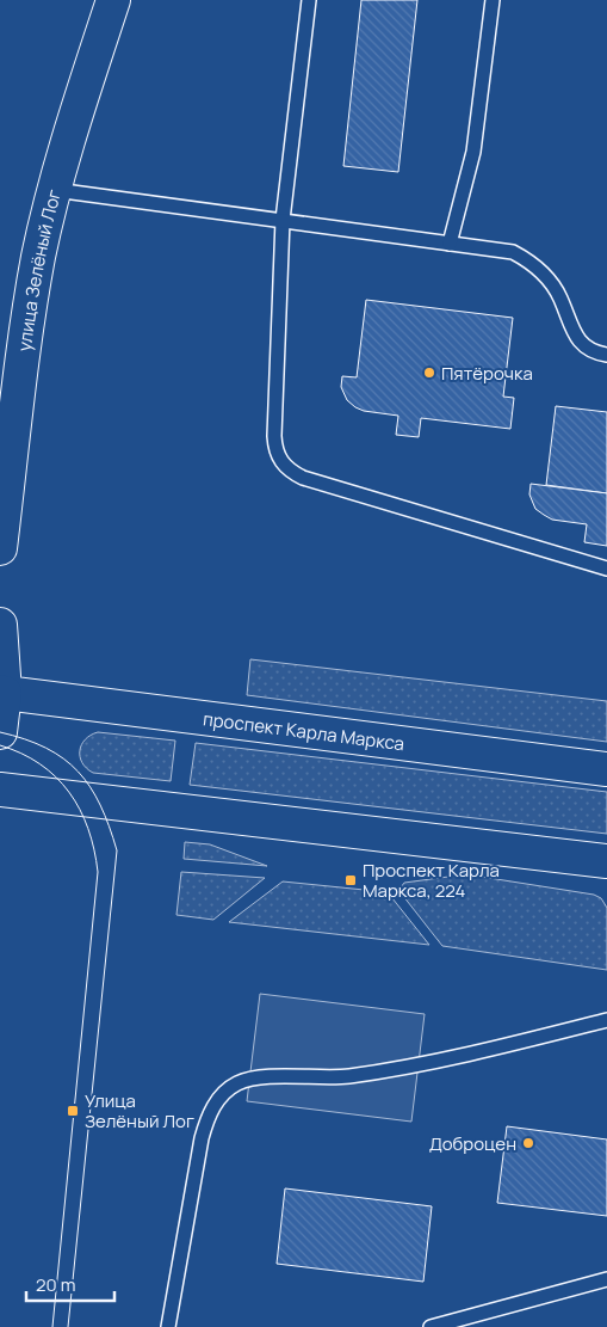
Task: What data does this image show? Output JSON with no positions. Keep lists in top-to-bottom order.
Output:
{
  "streets": {
    "street": ["улица Зелёный Лог", "проспект Карла Маркса"]
  },
  "places": {
    "other": ["Пятёрочка", "Доброцен"],
    "transit": ["Проспект Карла Маркса, 224", "Улица Зелёный Лог"]
  },
  "scale_bar": "20 m"
}
